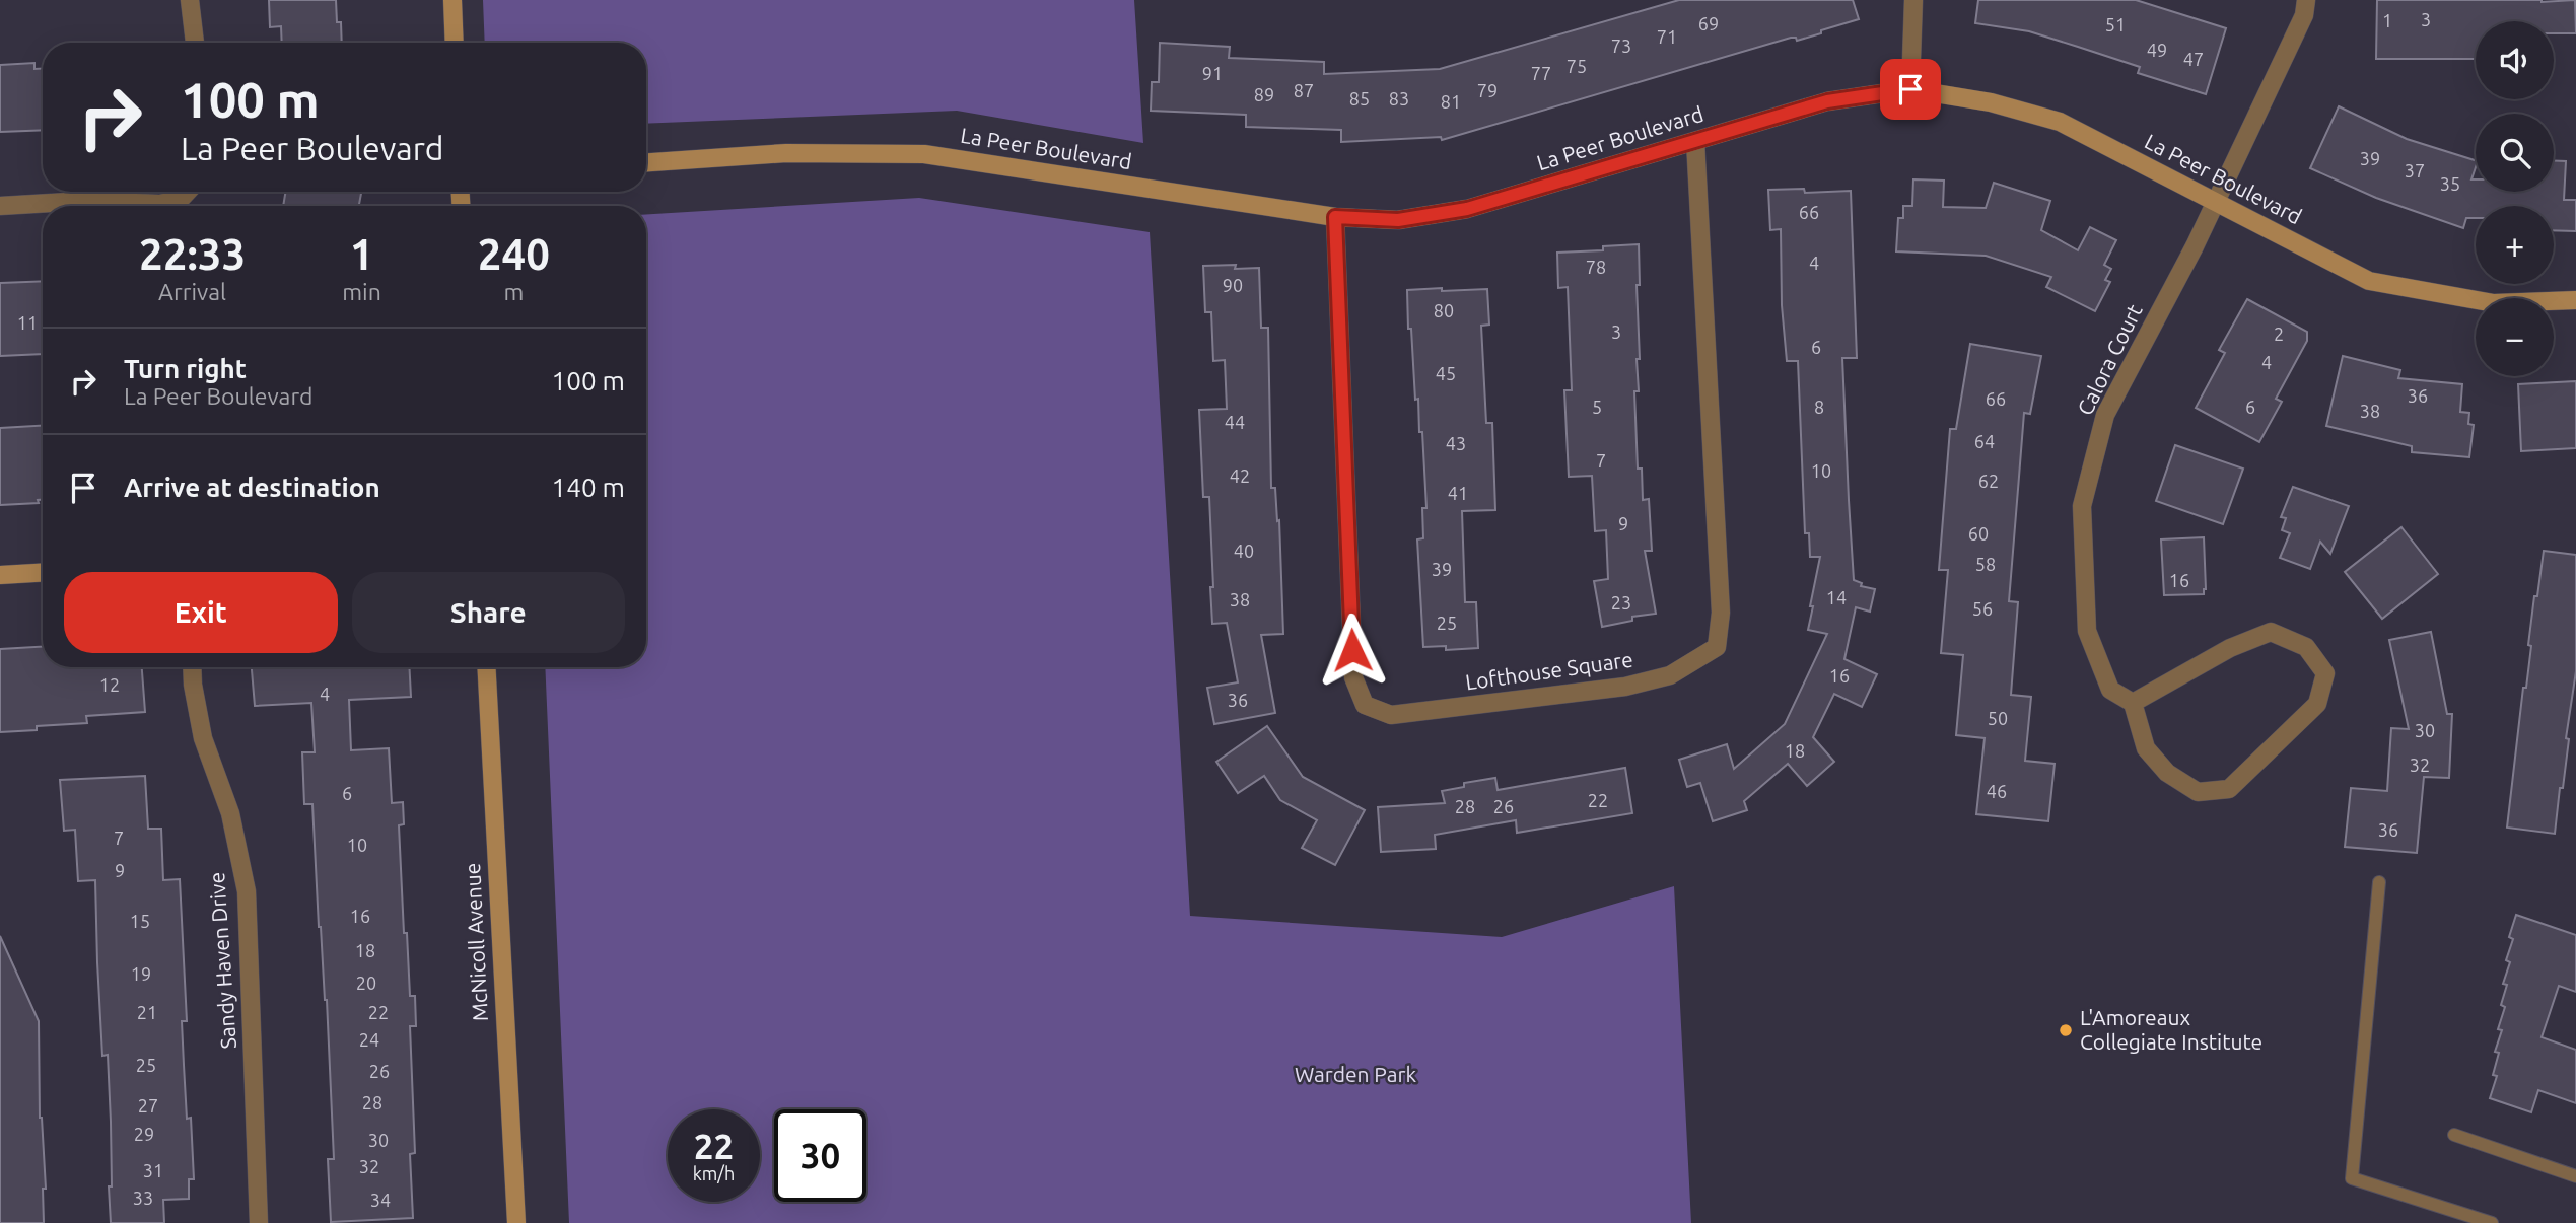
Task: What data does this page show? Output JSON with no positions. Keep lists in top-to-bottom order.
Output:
{
  "streets": {
    "street": [
      "La Peer Boulevard",
      "Calora Court",
      "Lofthouse Square",
      "McNicoll Avenue",
      "Sandy Haven Drive"
    ]
  },
  "crossings": [
    ["La Peer Boulevard", "Calora Court"],
    ["La Peer Boulevard", "Lofthouse Square"]
  ],
  "parks": ["Warden Park"],
  "places": ["L'Amoreaux Collegiate Institute"],
  "house_numbers": [
    "3",
    "1",
    "69",
    "51",
    "71",
    "73",
    "49",
    "47",
    "75",
    "91",
    "77",
    "87",
    "79",
    "89",
    "85",
    "83",
    "81",
    "39",
    "37",
    "35",
    "66",
    "4",
    "78",
    "90",
    "80",
    "11",
    "3",
    "2",
    "6",
    "4",
    "45",
    "36",
    "66",
    "5",
    "8",
    "6",
    "38",
    "44",
    "64",
    "43",
    "7",
    "10",
    "42",
    "62",
    "41",
    "9",
    "60",
    "40",
    "58",
    "39",
    "16",
    "14",
    "38",
    "23",
    "56",
    "25",
    "16",
    "12",
    "4",
    "36",
    "50",
    "30",
    "18",
    "32",
    "46",
    "6",
    "22",
    "28",
    "26",
    "36",
    "7",
    "10",
    "9",
    "16",
    "15",
    "18",
    "19",
    "20",
    "21",
    "22",
    "24",
    "25",
    "26",
    "28",
    "27",
    "29",
    "30",
    "32",
    "31",
    "33",
    "34"
  ],
  "page": {
    "map_buttons": ["+", "−"],
    "turn": ["100 m", "La Peer Boulevard"],
    "eta": [
      "22:33",
      "Arrival",
      "1",
      "min",
      "240",
      "m"
    ],
    "list": [
      {
        "name": "Turn right",
        "note": "La Peer Boulevard",
        "value": "100 m"
      },
      {
        "name": "Arrive at destination",
        "value": "140 m"
      }
    ],
    "buttons": ["Exit", "Share"],
    "speed": "22 km/h",
    "limit": "30"
  }
}
